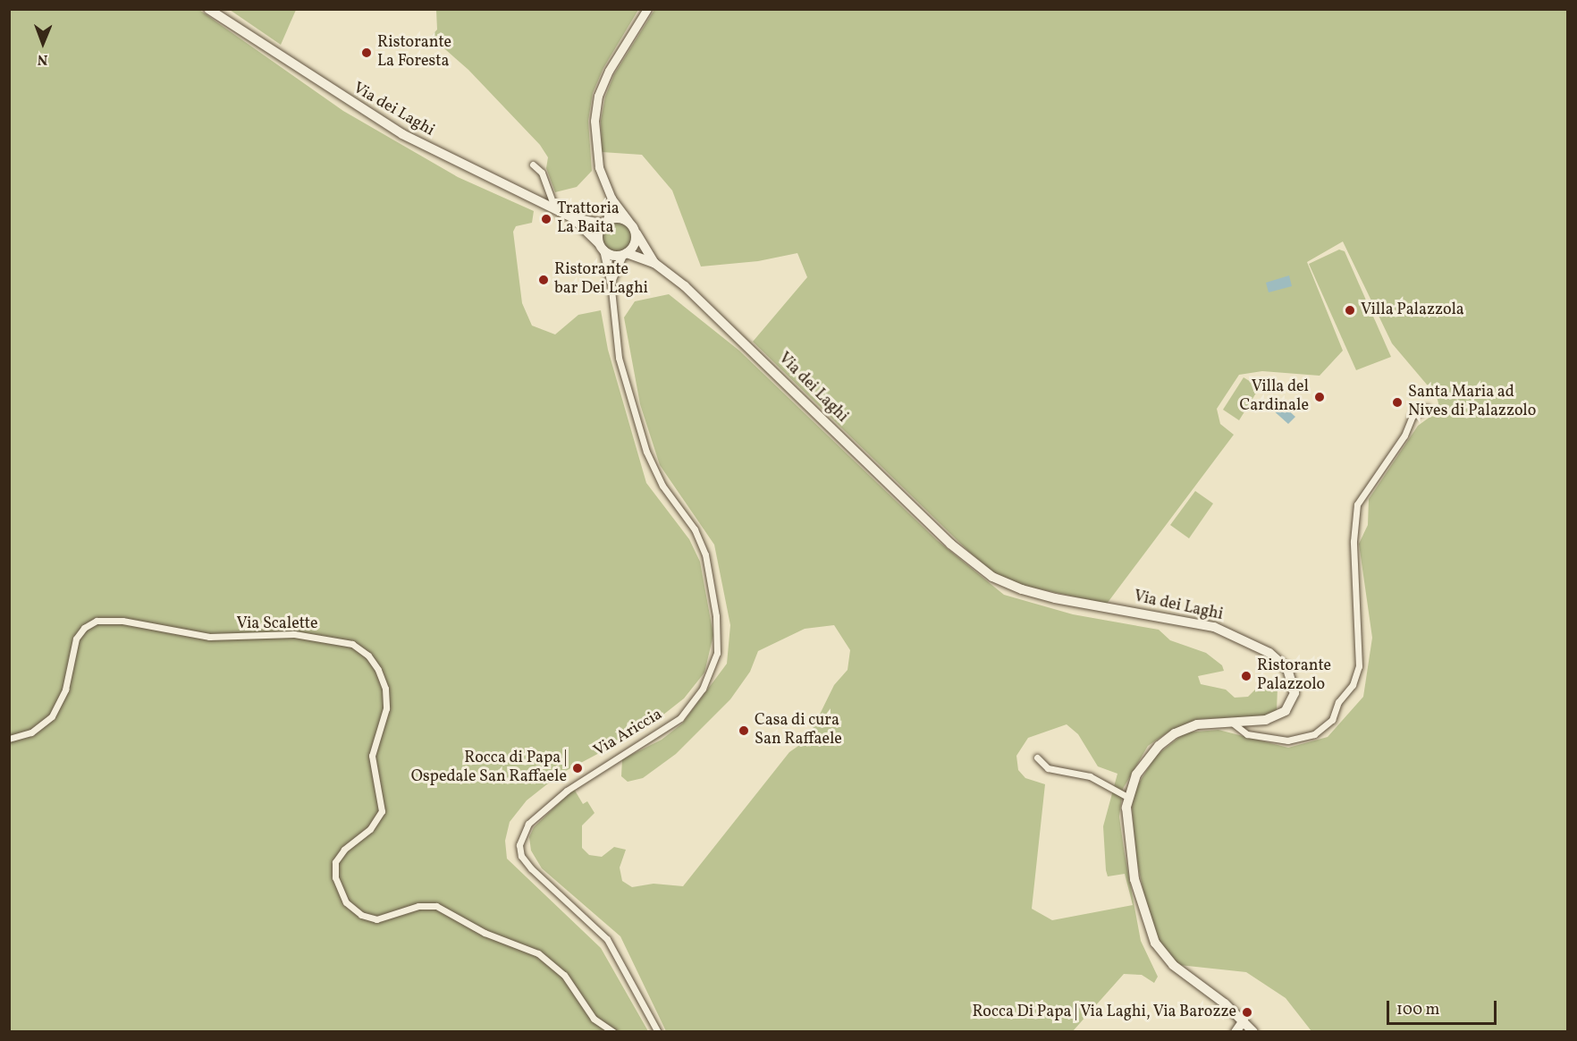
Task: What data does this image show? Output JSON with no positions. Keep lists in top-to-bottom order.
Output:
{
  "streets": {
    "main road": ["Via dei Laghi"],
    "street": ["Via Scalette", "Via Ariccia"]
  },
  "crossings": [
    ["Via dei Laghi", "Via Ariccia"]
  ],
  "places": [
    "Ristorante La Foresta",
    "Trattoria La Baita",
    "Ristorante bar Dei Laghi",
    "Villa Palazzola",
    "Villa del Cardinale",
    "Santa Maria ad Nives di Palazzolo",
    "Ristorante Palazzolo",
    "Casa di cura San Raffaele",
    "Rocca di Papa | Ospedale San Raffaele",
    "Rocca Di Papa | Via Laghi, Via Barozze"
  ],
  "scale_bar": "100 m",
  "north": "bottom"
}
